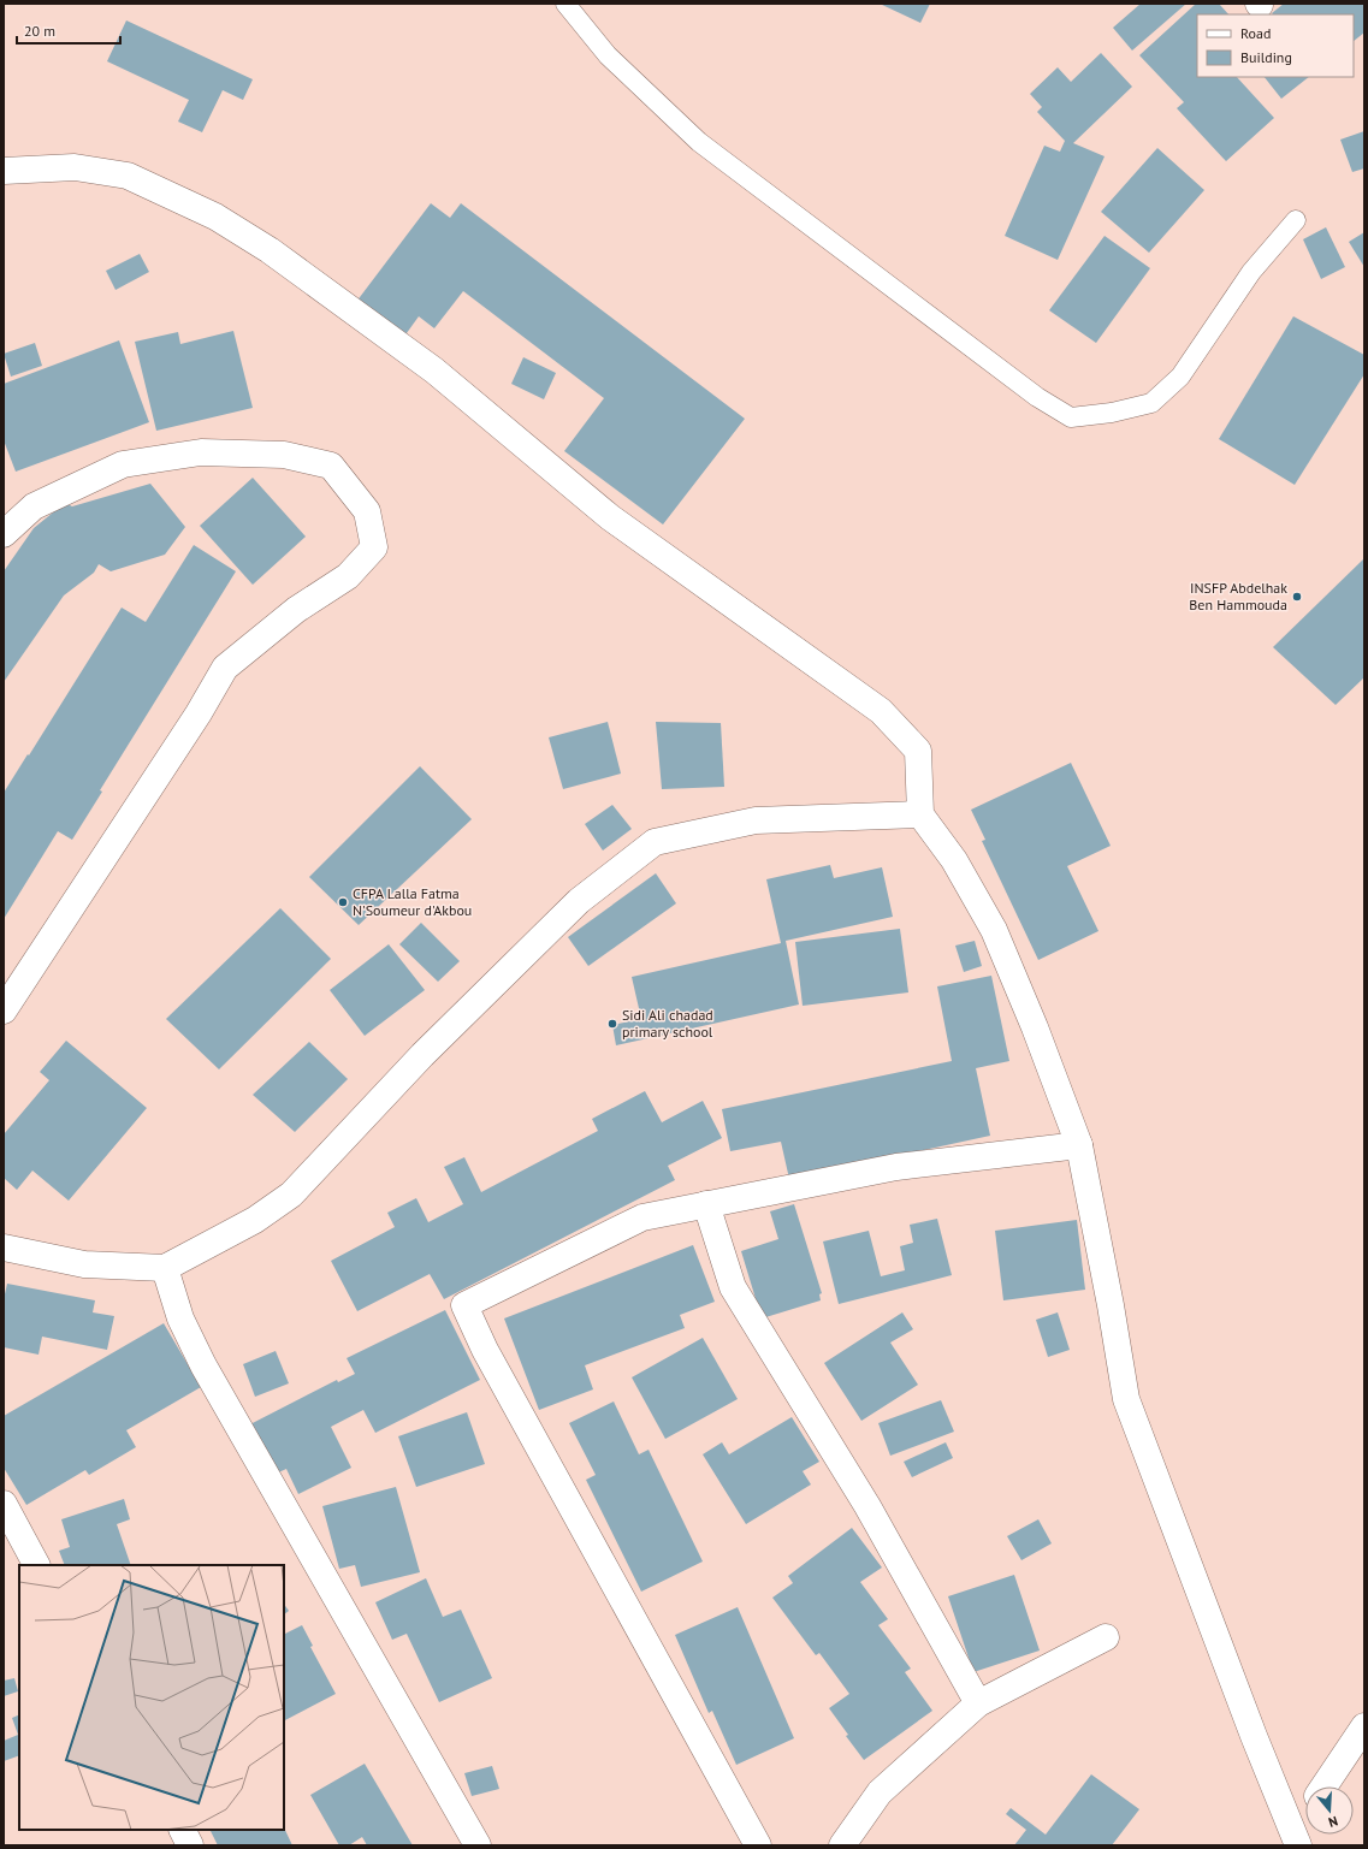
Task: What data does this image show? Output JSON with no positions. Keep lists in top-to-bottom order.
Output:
{
  "places": ["INSFP Abdelhak Ben Hammouda", "CFPA Lalla Fatma N'Soumeur d'Akbou", "Sidi Ali chadad primary school"],
  "legend": ["Road", "Building"],
  "scale_bar": "20 m",
  "north": "bottom"
}
